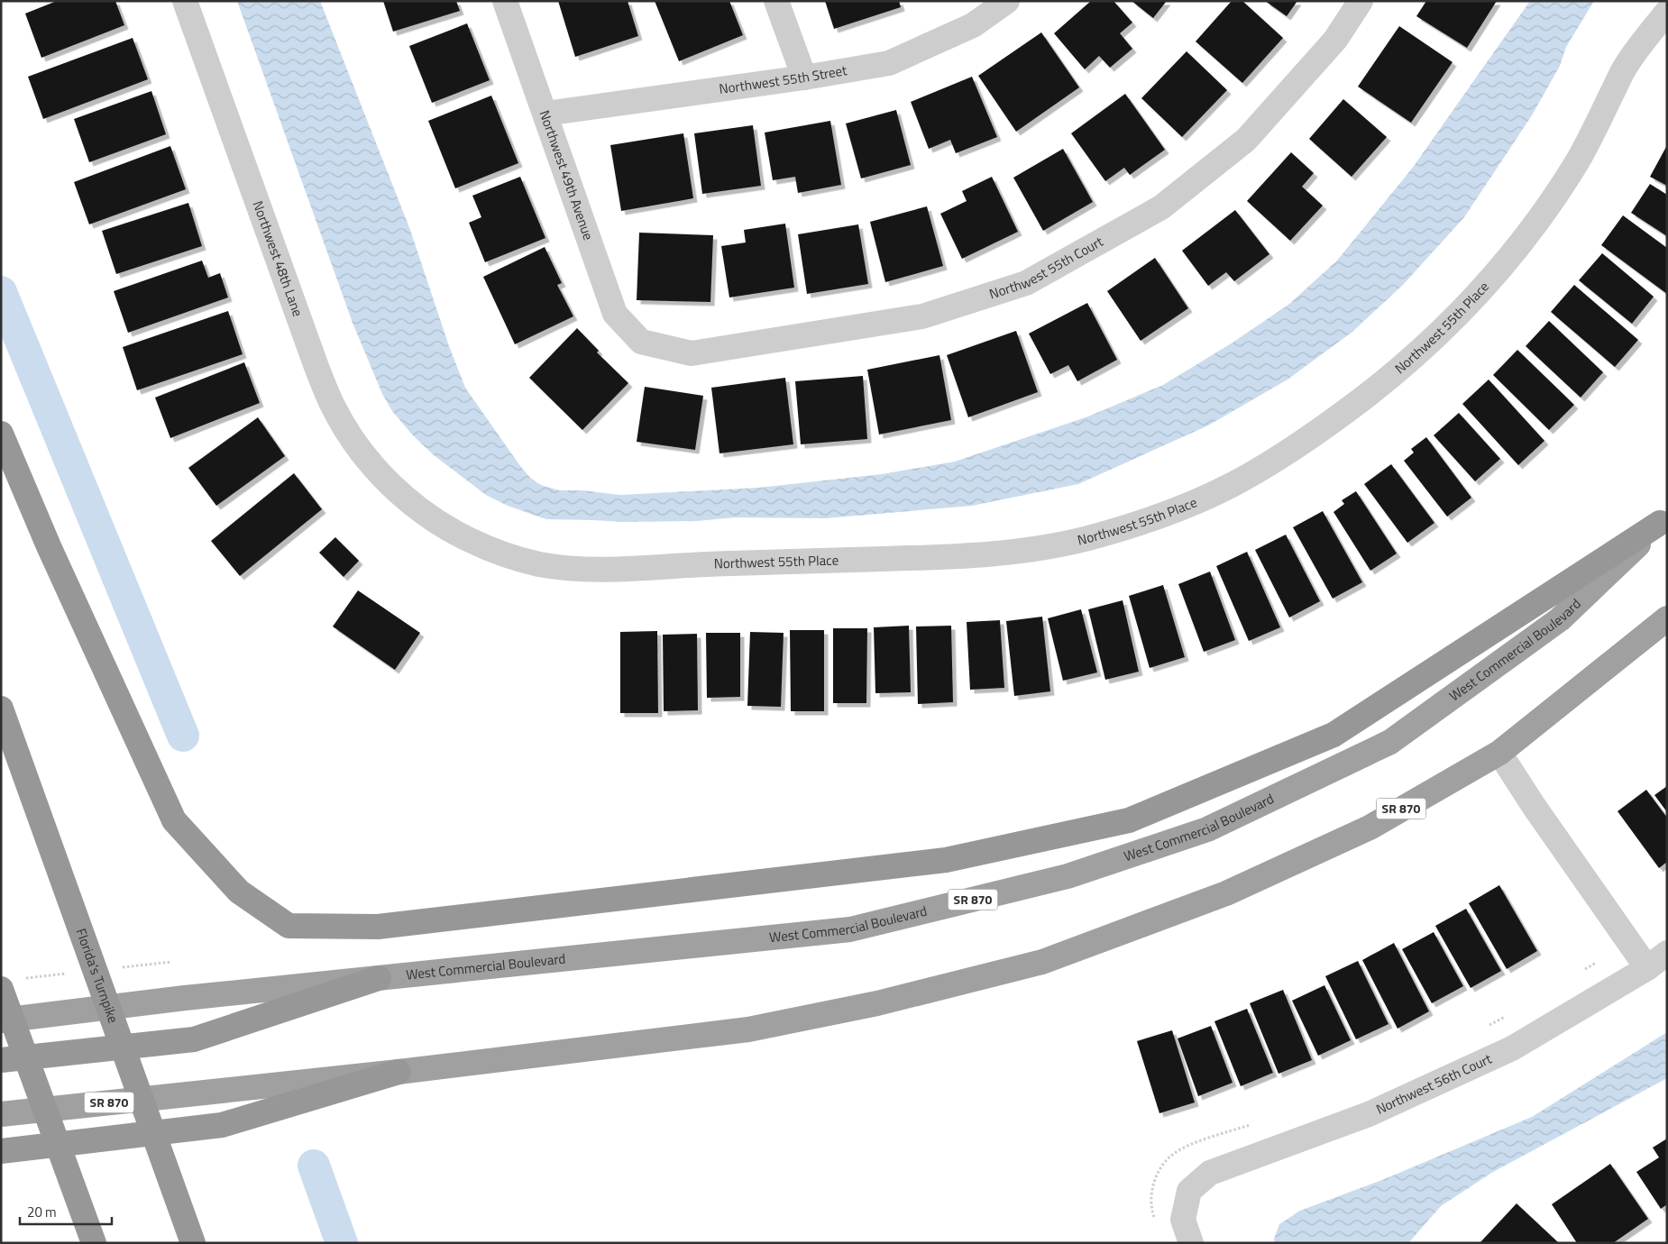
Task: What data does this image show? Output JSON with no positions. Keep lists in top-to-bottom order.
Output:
{
  "streets": {
    "highway": ["West Commercial Boulevard", "SR 870", "Florida's Turnpike"],
    "street": [
      "Northwest 55th Street",
      "Northwest 49th Avenue",
      "Northwest 48th Lane",
      "Northwest 55th Court",
      "Northwest 55th Place",
      "Northwest 56th Court"
    ]
  },
  "crossings": [
    ["Northwest 55th Street", "Northwest 49th Avenue"],
    ["Northwest 49th Avenue", "Northwest 55th Court"],
    ["Northwest 48th Lane", "Northwest 55th Place"]
  ],
  "scale_bar": "20 m"
}
